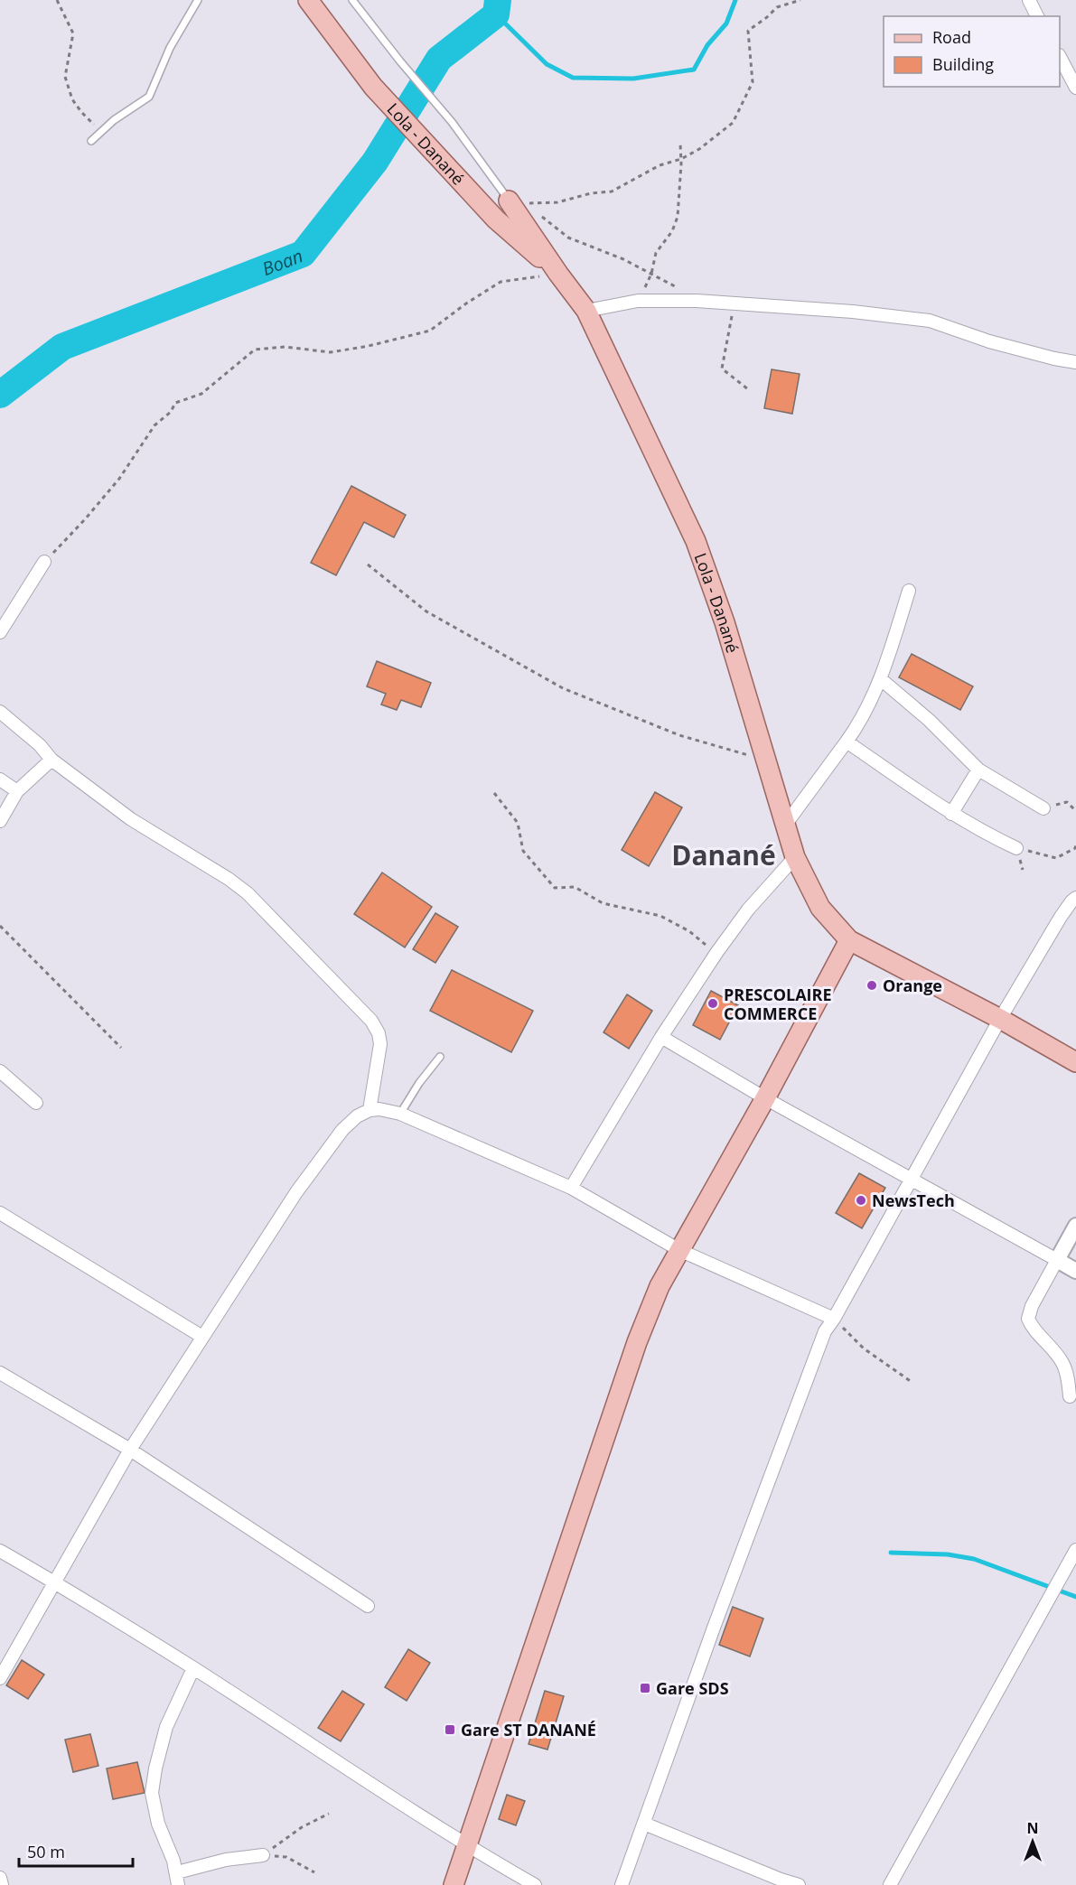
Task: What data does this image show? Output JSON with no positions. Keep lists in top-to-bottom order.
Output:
{
  "streets": {
    "main road": ["Lola - Danané"]
  },
  "districts": ["Danané"],
  "water": ["Boan"],
  "places": {
    "other": ["Orange", "PRESCOLAIRE COMMERCE", "NewsTech"],
    "transit": ["Gare SDS", "Gare ST DANANÉ"]
  },
  "legend": ["Road", "Building"],
  "scale_bar": "50 m",
  "north": "top"
}
